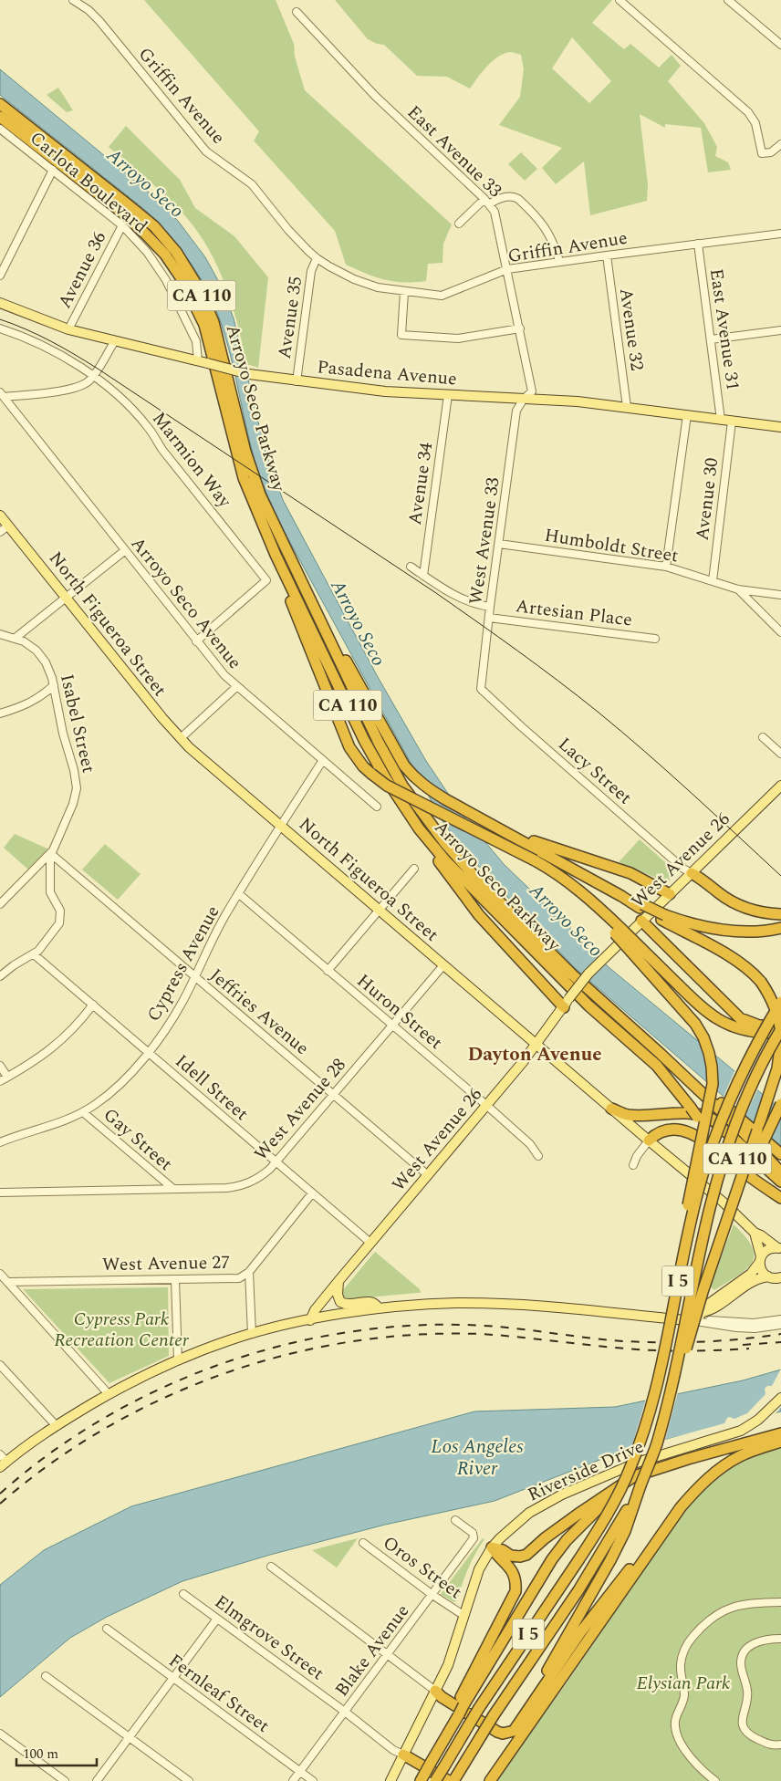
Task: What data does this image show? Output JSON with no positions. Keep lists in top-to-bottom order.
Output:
{
  "streets": {
    "highway": ["CA 110", "Arroyo Seco Parkway", "I 5"],
    "main road": [
      "Pasadena Avenue",
      "North Figueroa Street",
      "West Avenue 26",
      "Riverside Drive"
    ],
    "street": [
      "Griffin Avenue",
      "East Avenue 33",
      "Carlota Boulevard",
      "Avenue 36",
      "Avenue 35",
      "Avenue 32",
      "East Avenue 31",
      "Marmion Way",
      "Avenue 34",
      "Avenue 30",
      "West Avenue 33",
      "Humboldt Street",
      "Arroyo Seco Avenue",
      "Artesian Place",
      "Isabel Street",
      "Lacy Street",
      "Cypress Avenue",
      "Jeffries Avenue",
      "Huron Street",
      "Idell Street",
      "West Avenue 28",
      "Gay Street",
      "West Avenue 27",
      "Oros Street",
      "Elmgrove Street",
      "Blake Avenue",
      "Fernleaf Street"
    ]
  },
  "crossings": [
    ["Griffin Avenue", "East Avenue 33"],
    ["Griffin Avenue", "Avenue 35"],
    ["Griffin Avenue", "Avenue 32"],
    ["Griffin Avenue", "East Avenue 31"],
    ["East Avenue 33", "Pasadena Avenue"],
    ["East Avenue 33", "West Avenue 33"],
    ["Carlota Boulevard", "Avenue 36"],
    ["Carlota Boulevard", "Pasadena Avenue"],
    ["Avenue 36", "Pasadena Avenue"],
    ["Avenue 35", "Pasadena Avenue"],
    ["Avenue 32", "Pasadena Avenue"],
    ["East Avenue 31", "Pasadena Avenue"],
    ["Pasadena Avenue", "Avenue 34"],
    ["Pasadena Avenue", "Avenue 30"],
    ["Pasadena Avenue", "West Avenue 33"],
    ["Marmion Way", "Arroyo Seco Avenue"],
    ["Avenue 30", "Humboldt Street"],
    ["West Avenue 33", "Humboldt Street"],
    ["West Avenue 33", "Artesian Place"],
    ["West Avenue 33", "Lacy Street"],
    ["Arroyo Seco Avenue", "Cypress Avenue"],
    ["North Figueroa Street", "West Avenue 26"],
    ["North Figueroa Street", "Cypress Avenue"],
    ["North Figueroa Street", "West Avenue 28"],
    ["Isabel Street", "Jeffries Avenue"],
    ["Lacy Street", "West Avenue 26"],
    ["West Avenue 26", "Jeffries Avenue"],
    ["West Avenue 26", "Huron Street"],
    ["West Avenue 26", "Idell Street"],
    ["Cypress Avenue", "Jeffries Avenue"],
    ["Cypress Avenue", "Huron Street"],
    ["Cypress Avenue", "Idell Street"],
    ["Cypress Avenue", "Gay Street"],
    ["Jeffries Avenue", "West Avenue 28"],
    ["Huron Street", "West Avenue 28"],
    ["Idell Street", "West Avenue 28"],
    ["Idell Street", "West Avenue 27"],
    ["West Avenue 28", "Gay Street"],
    ["Riverside Drive", "Oros Street"],
    ["Riverside Drive", "Elmgrove Street"],
    ["Oros Street", "Blake Avenue"],
    ["Elmgrove Street", "Blake Avenue"],
    ["Blake Avenue", "Fernleaf Street"]
  ],
  "districts": ["Dayton Avenue"],
  "water": ["Arroyo Seco", "Los Angeles River"],
  "parks": ["Cypress Park Recreation Center", "Elysian Park"],
  "scale_bar": "100 m"
}
